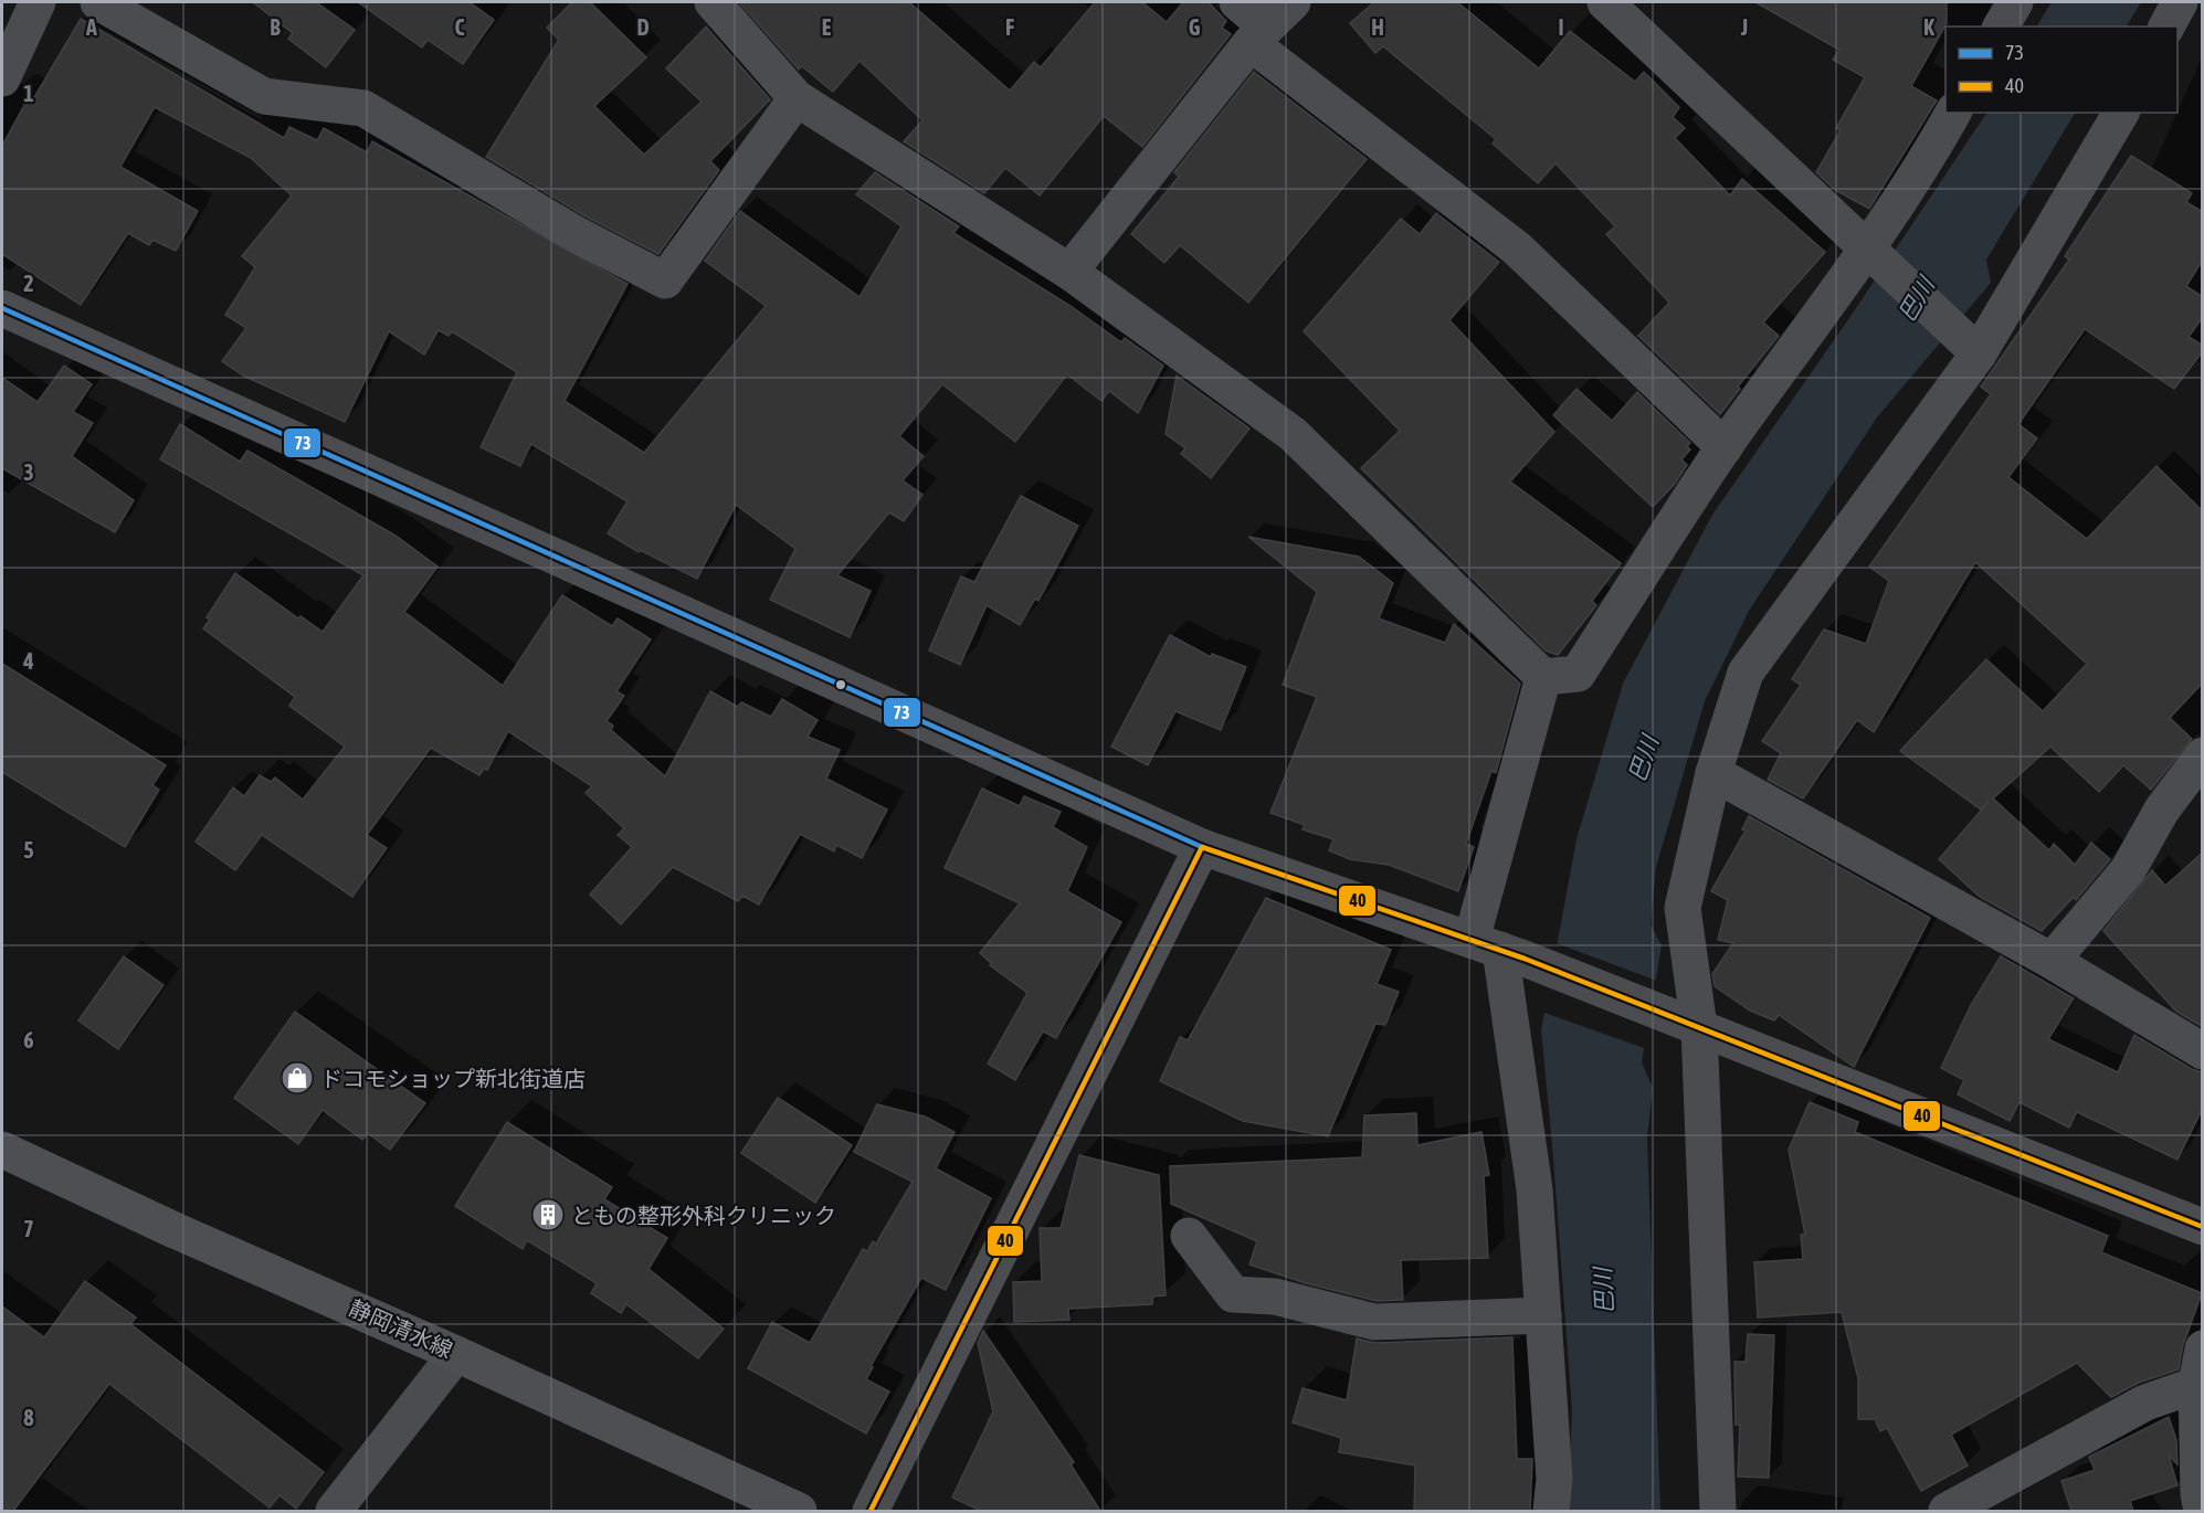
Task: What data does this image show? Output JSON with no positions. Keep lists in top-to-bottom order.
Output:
{
  "streets": {
    "main road": ["静岡清水線"]
  },
  "water": ["巴川"],
  "places": {
    "shop": ["ドコモショップ新北街道店"],
    "building": ["ともの整形外科クリニック"]
  },
  "lines": ["transit line 73", "transit line 40"],
  "legend": ["73", "40"],
  "grid": {
    "columns": [
      "A",
      "B",
      "C",
      "D",
      "E",
      "F",
      "G",
      "H",
      "I",
      "J",
      "K"
    ],
    "rows": [
      "1",
      "2",
      "3",
      "4",
      "5",
      "6",
      "7",
      "8"
    ]
  }
}
